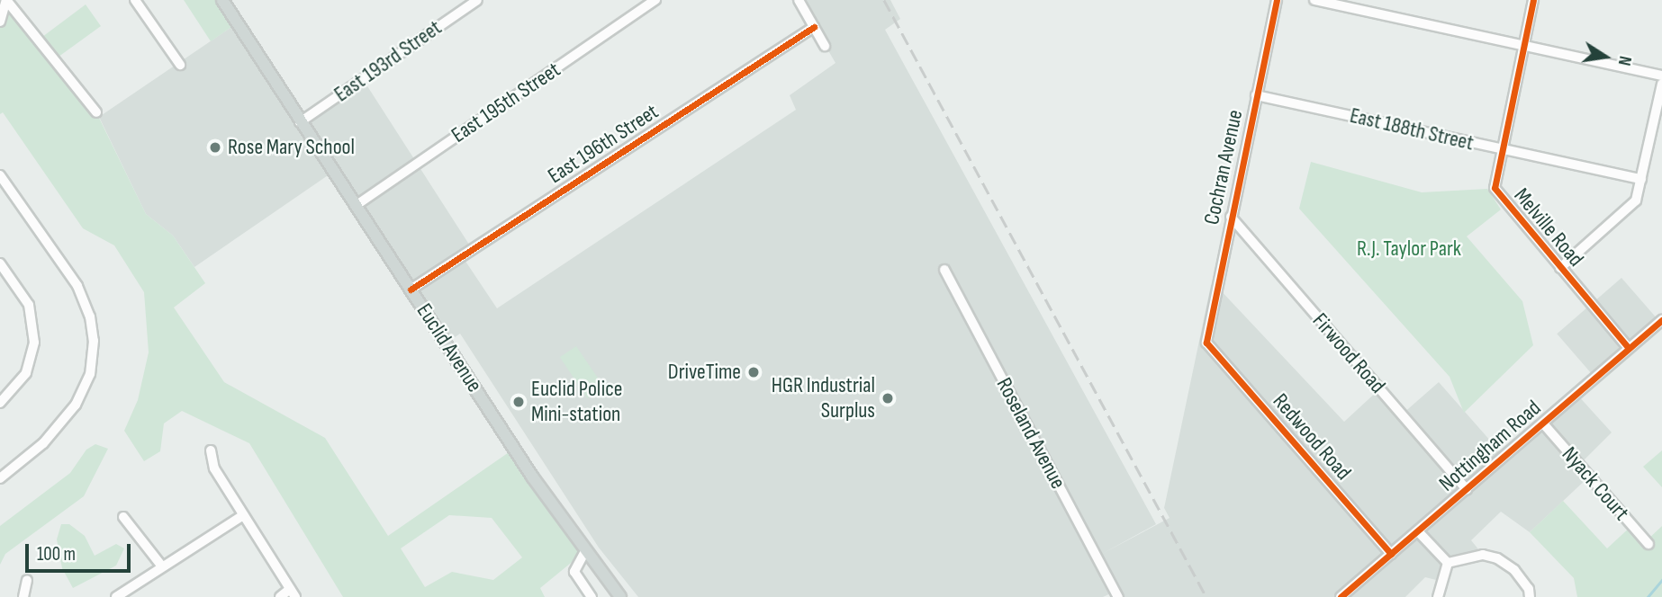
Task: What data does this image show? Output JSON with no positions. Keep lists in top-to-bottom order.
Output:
{
  "streets": {
    "main road": ["Euclid Avenue"],
    "street": [
      "East 193rd Street",
      "East 195th Street",
      "East 188th Street",
      "East 196th Street",
      "Cochran Avenue",
      "Melville Road",
      "Firwood Road",
      "Roseland Avenue",
      "Redwood Road",
      "Nottingham Road",
      "Nyack Court"
    ]
  },
  "crossings": [
    ["East 193rd Street", "Euclid Avenue"],
    ["East 195th Street", "Euclid Avenue"],
    ["East 188th Street", "Cochran Avenue"],
    ["East 188th Street", "Melville Road"],
    ["East 196th Street", "Euclid Avenue"],
    ["Cochran Avenue", "Firwood Road"],
    ["Cochran Avenue", "Redwood Road"],
    ["Melville Road", "Nottingham Road"],
    ["Firwood Road", "Nottingham Road"],
    ["Redwood Road", "Nottingham Road"],
    ["Nottingham Road", "Nyack Court"]
  ],
  "parks": ["R.J. Taylor Park"],
  "places": [
    "Rose Mary School",
    "DriveTime",
    "HGR Industrial Surplus",
    "Euclid Police Mini-station"
  ],
  "scale_bar": "100 m",
  "north": "right"
}
